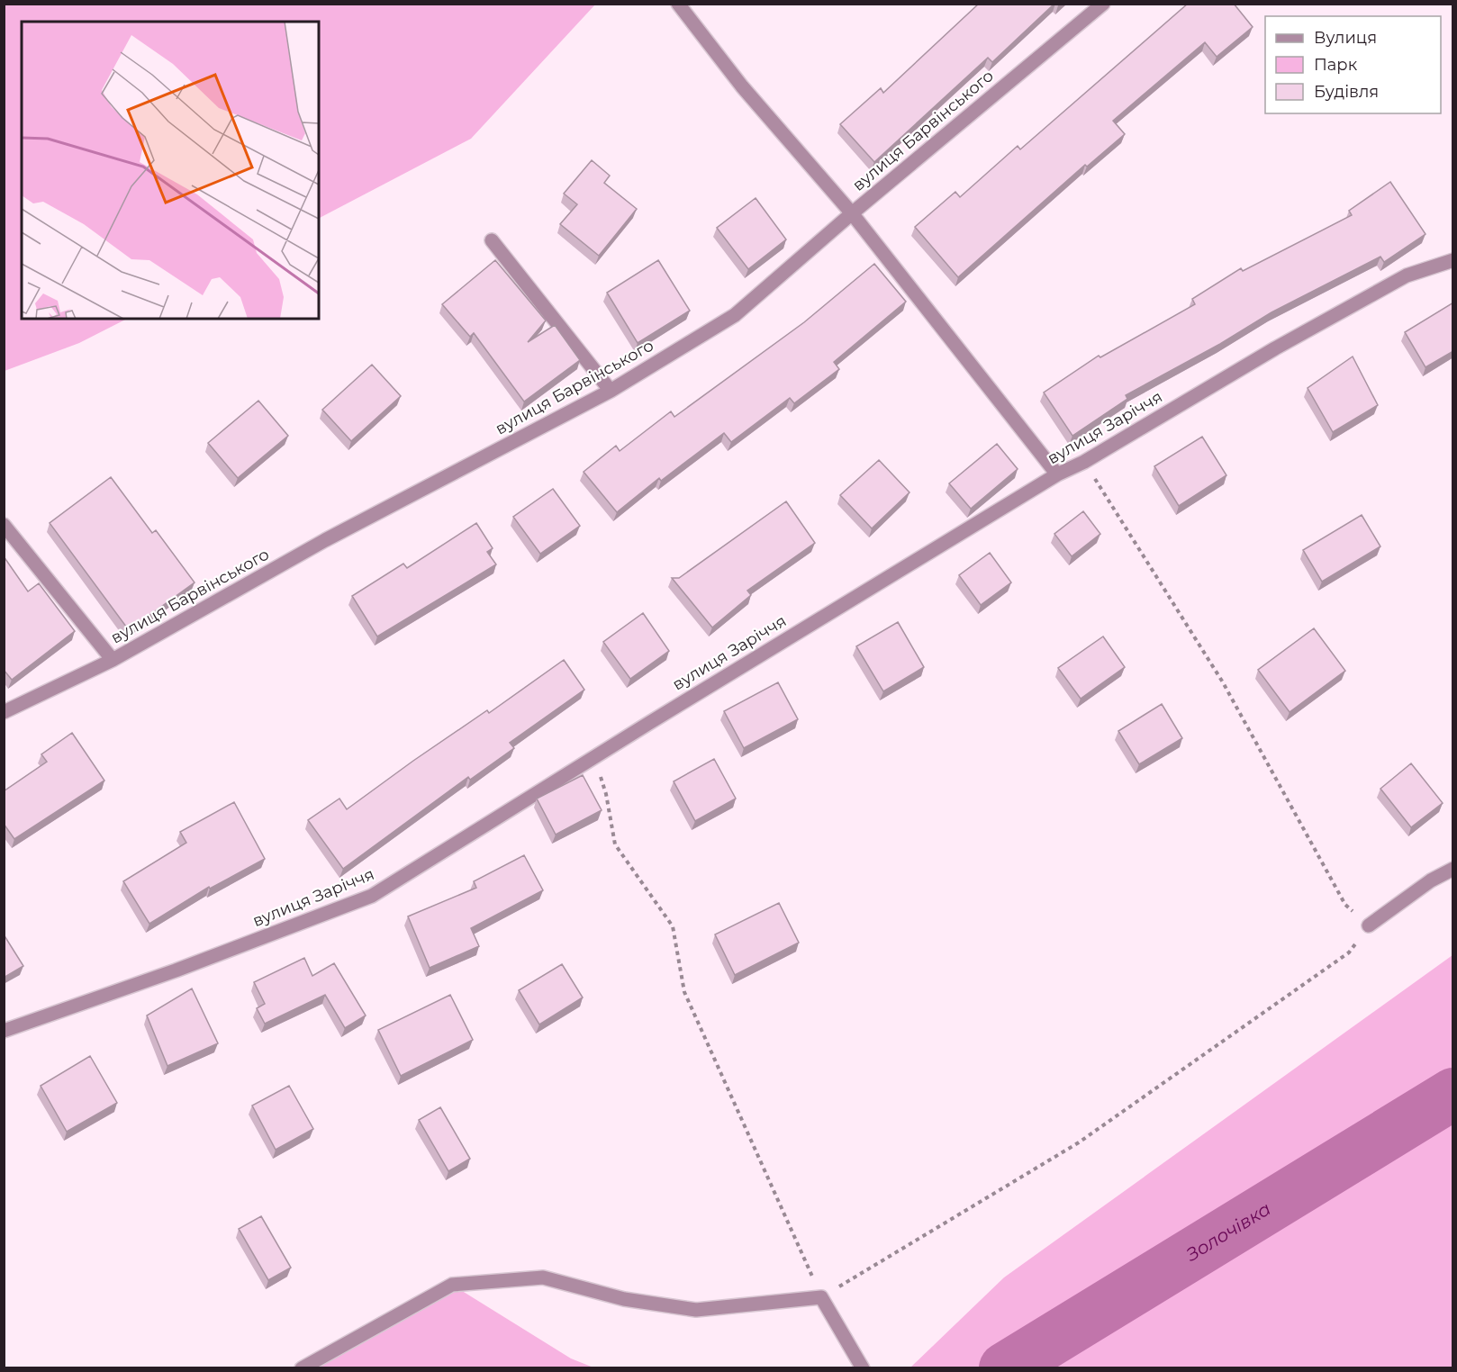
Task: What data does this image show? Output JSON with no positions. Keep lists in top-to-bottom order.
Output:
{
  "streets": {
    "street": ["вулиця Барвінського", "вулиця Заріччя"]
  },
  "water": ["Золочівка"],
  "legend": ["Вулиця", "Парк", "Будівля"]
}
